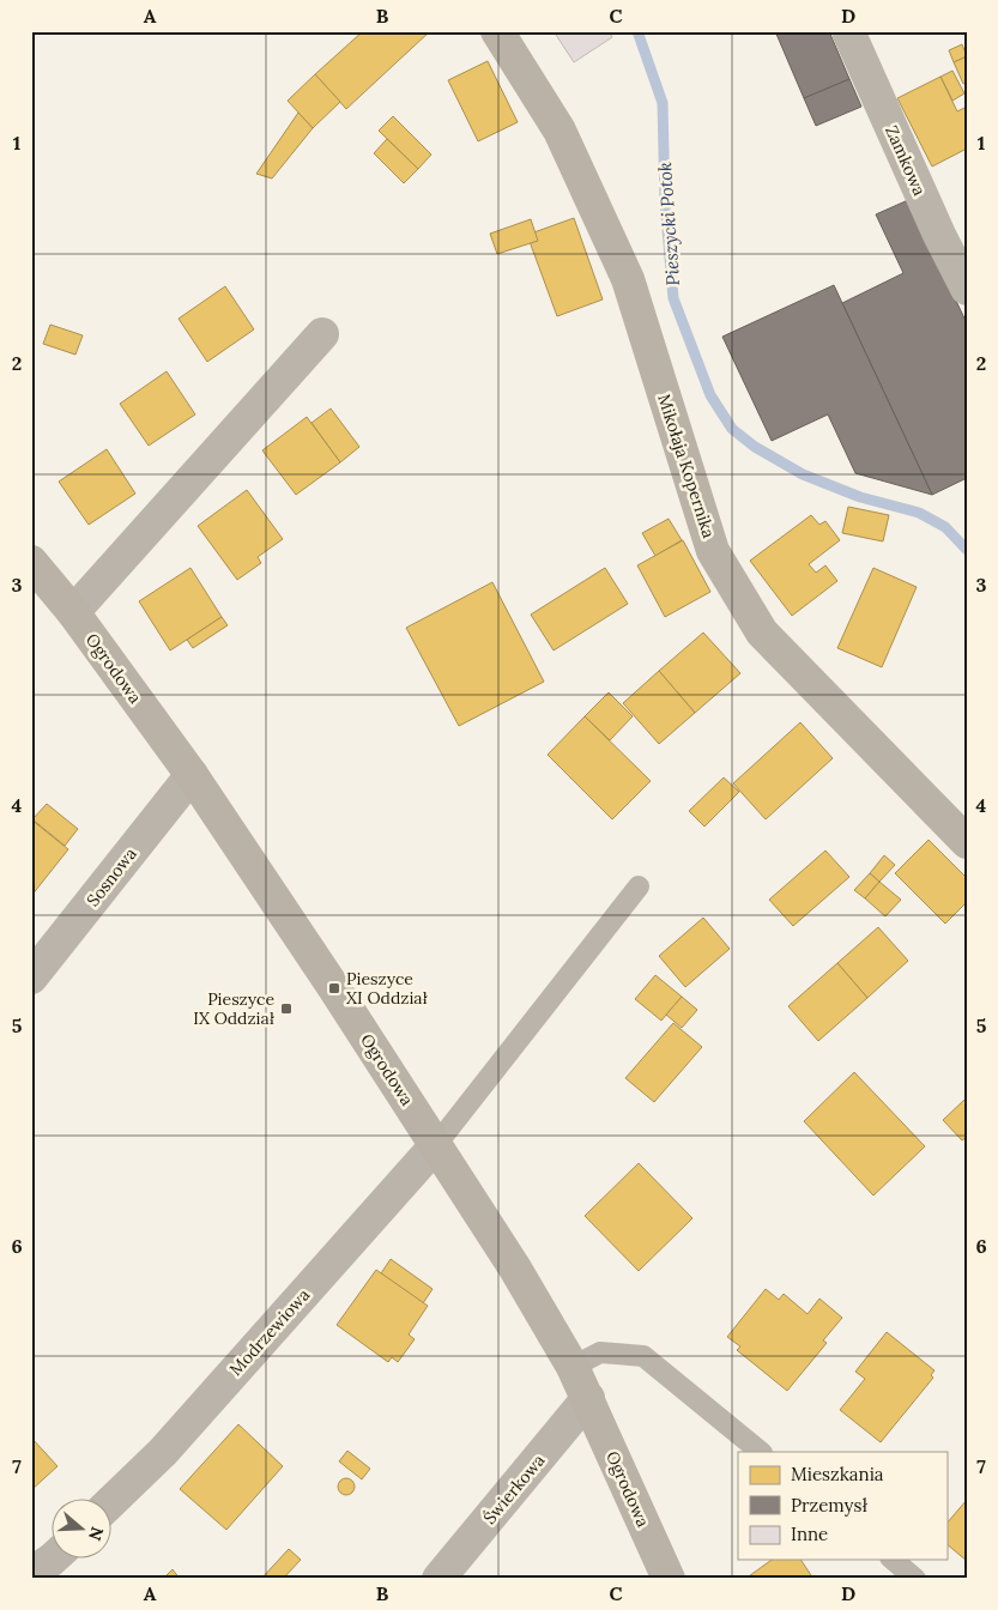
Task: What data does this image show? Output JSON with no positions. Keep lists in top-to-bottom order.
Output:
{
  "streets": {
    "street": [
      "Zamkowa",
      "Mikołaja Kopernika",
      "Ogrodowa",
      "Sosnowa",
      "Modrzewiowa",
      "Świerkowa"
    ]
  },
  "crossings": [
    ["Ogrodowa", "Sosnowa"],
    ["Ogrodowa", "Modrzewiowa"],
    ["Ogrodowa", "Świerkowa"]
  ],
  "water": ["Pieszycki Potok"],
  "places": {
    "transit": ["Pieszyce XI Oddział", "Pieszyce IX Oddział"]
  },
  "legend": ["Mieszkania", "Przemysł", "Inne"],
  "north": "right",
  "grid": {
    "columns": [
      "A",
      "B",
      "C",
      "D"
    ],
    "rows": [
      "1",
      "2",
      "3",
      "4",
      "5",
      "6",
      "7"
    ]
  }
}
